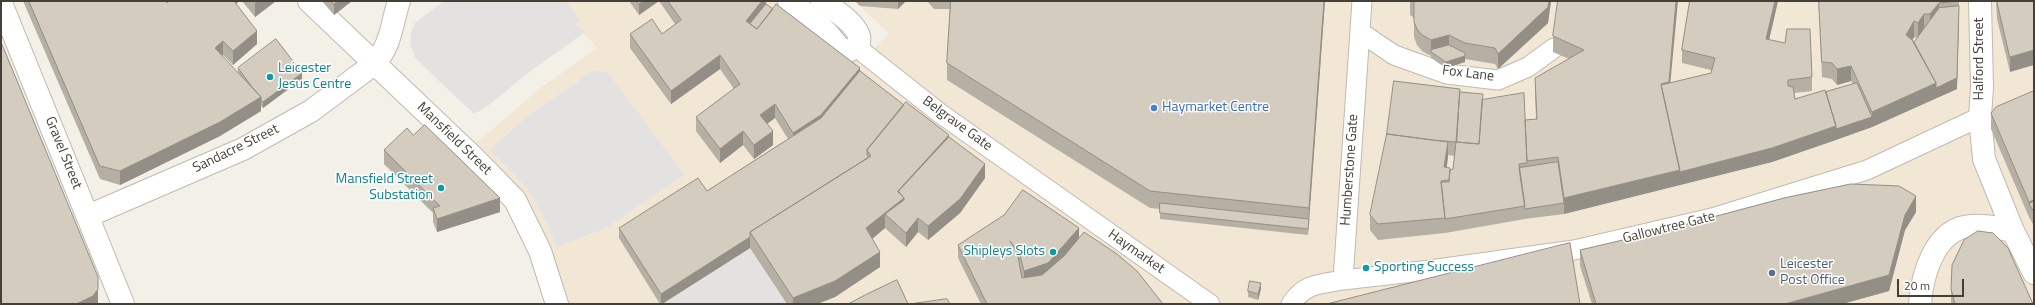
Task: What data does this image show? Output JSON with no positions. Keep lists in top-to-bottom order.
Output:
{
  "streets": {
    "street": [
      "Halford Street",
      "Fox Lane",
      "Belgrave Gate",
      "Mansfield Street",
      "Sandacre Street",
      "Gravel Street",
      "Humberstone Gate",
      "Gallowtree Gate",
      "Haymarket"
    ]
  },
  "crossings": [
    ["Halford Street", "Gallowtree Gate"],
    ["Fox Lane", "Humberstone Gate"],
    ["Belgrave Gate", "Haymarket"],
    ["Mansfield Street", "Sandacre Street"],
    ["Sandacre Street", "Gravel Street"],
    ["Humberstone Gate", "Gallowtree Gate"]
  ],
  "places": [
    "Leicester Jesus Centre",
    "Haymarket Centre",
    "Mansfield Street Substation",
    "Shipleys Slots",
    "Sporting Success",
    "Leicester Post Office"
  ],
  "scale_bar": "20 m"
}
